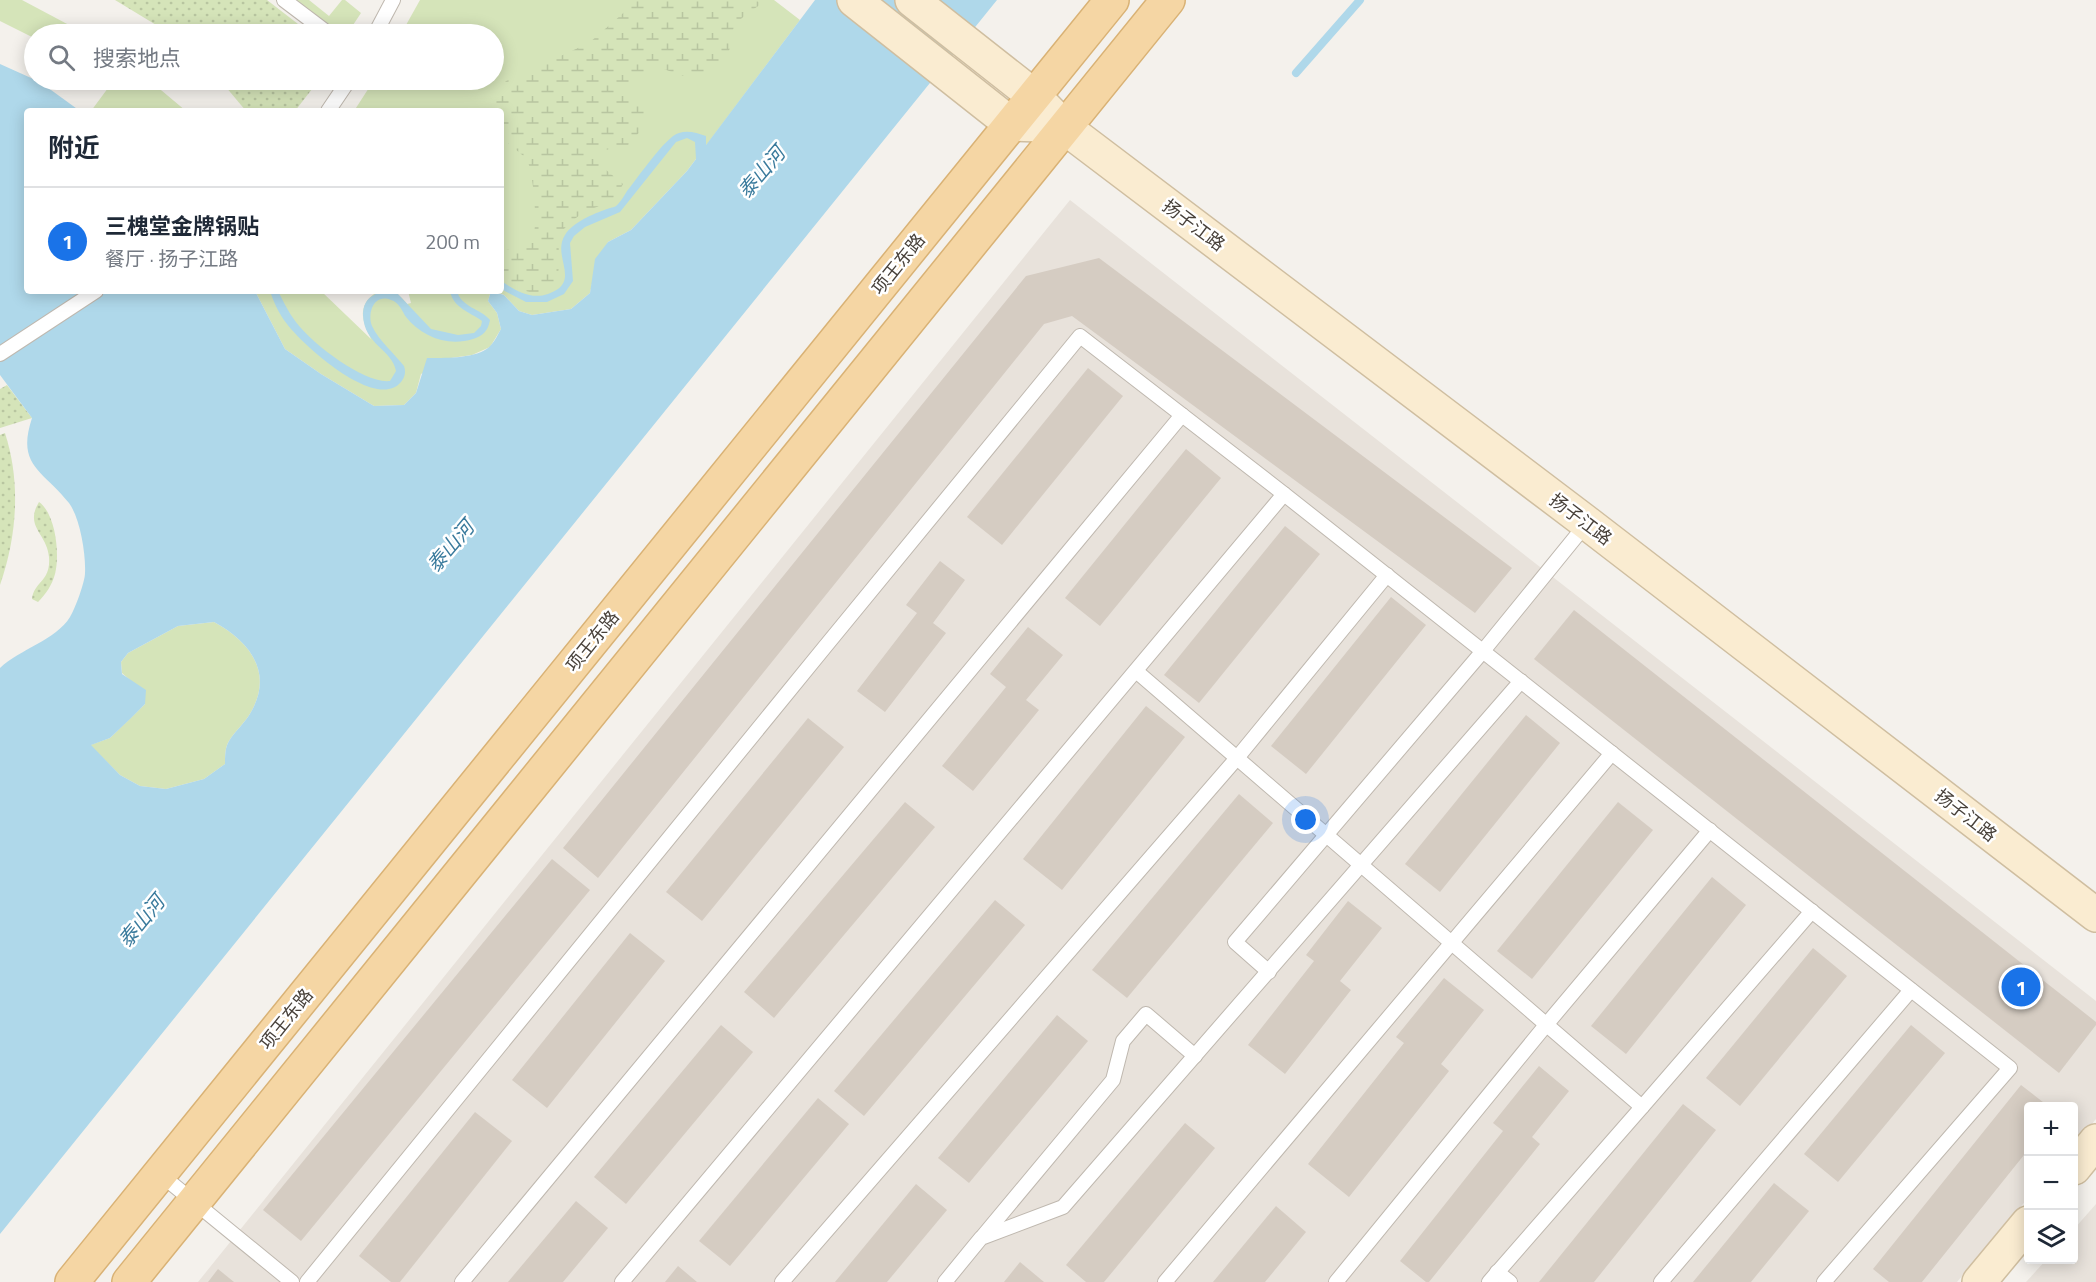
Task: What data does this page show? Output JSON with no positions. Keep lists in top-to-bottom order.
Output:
{
  "streets": {
    "main road": ["项王东路"],
    "street": ["扬子江路"]
  },
  "crossings": [
    ["扬子江路", "项王东路"]
  ],
  "water": ["泰山河"],
  "page": {
    "search": "搜索地点",
    "heading": "附近",
    "list": [
      {
        "mark": "1",
        "name": "三槐堂金牌锅贴",
        "note": "餐厅 · 扬子江路",
        "value": "200 m"
      }
    ],
    "pins": "1",
    "map_buttons": ["+", "−"]
  }
}
